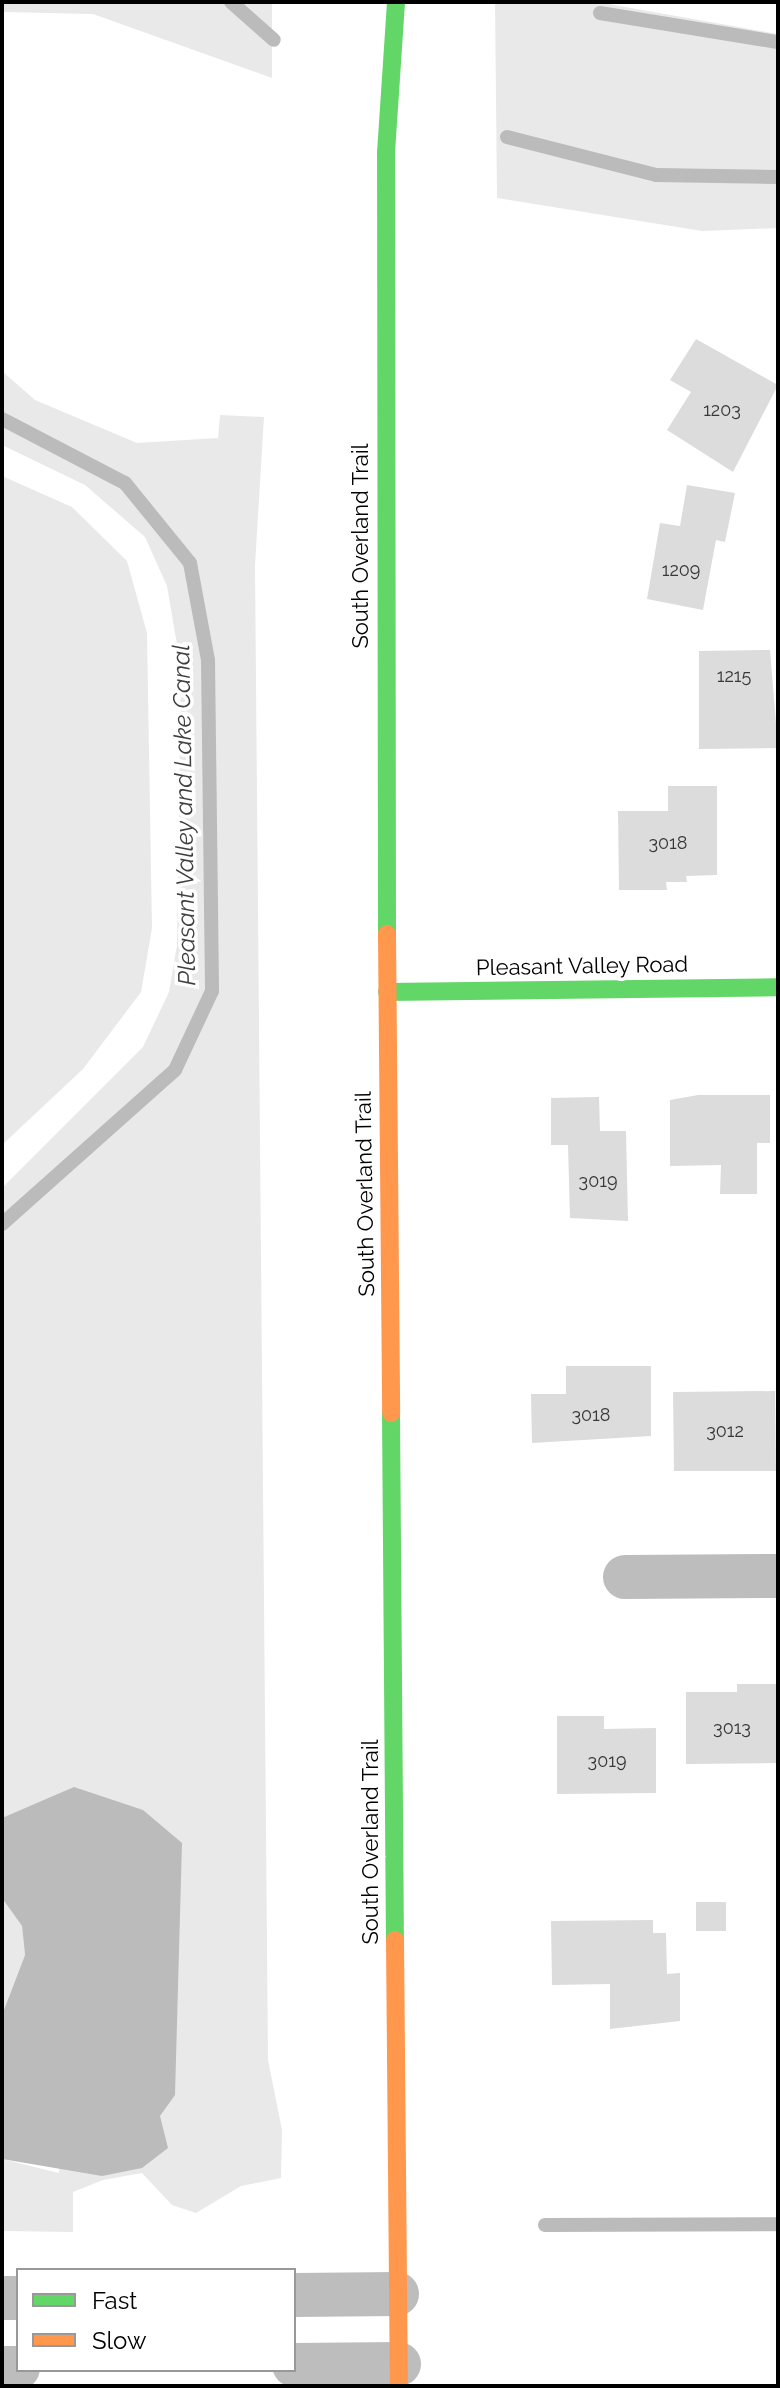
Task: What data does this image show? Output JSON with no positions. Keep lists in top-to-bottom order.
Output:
{
  "streets": {
    "main road": ["South Overland Trail", "Pleasant Valley Road"]
  },
  "crossings": [
    ["South Overland Trail", "Pleasant Valley Road"]
  ],
  "water": ["Pleasant Valley and Lake Canal"],
  "house_numbers": [
    "1203",
    "1209",
    "1215",
    "3018",
    "3019",
    "3018",
    "3012",
    "3013",
    "3019"
  ],
  "legend": ["Fast", "Slow"]
}
